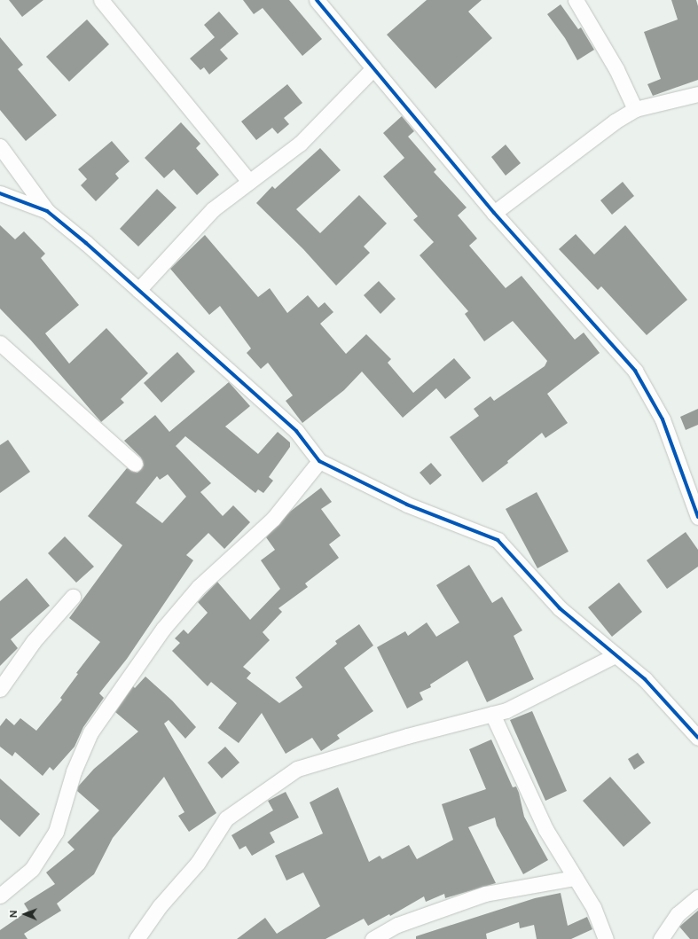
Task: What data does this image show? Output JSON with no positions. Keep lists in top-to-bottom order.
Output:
{
  "north": "left"
}
